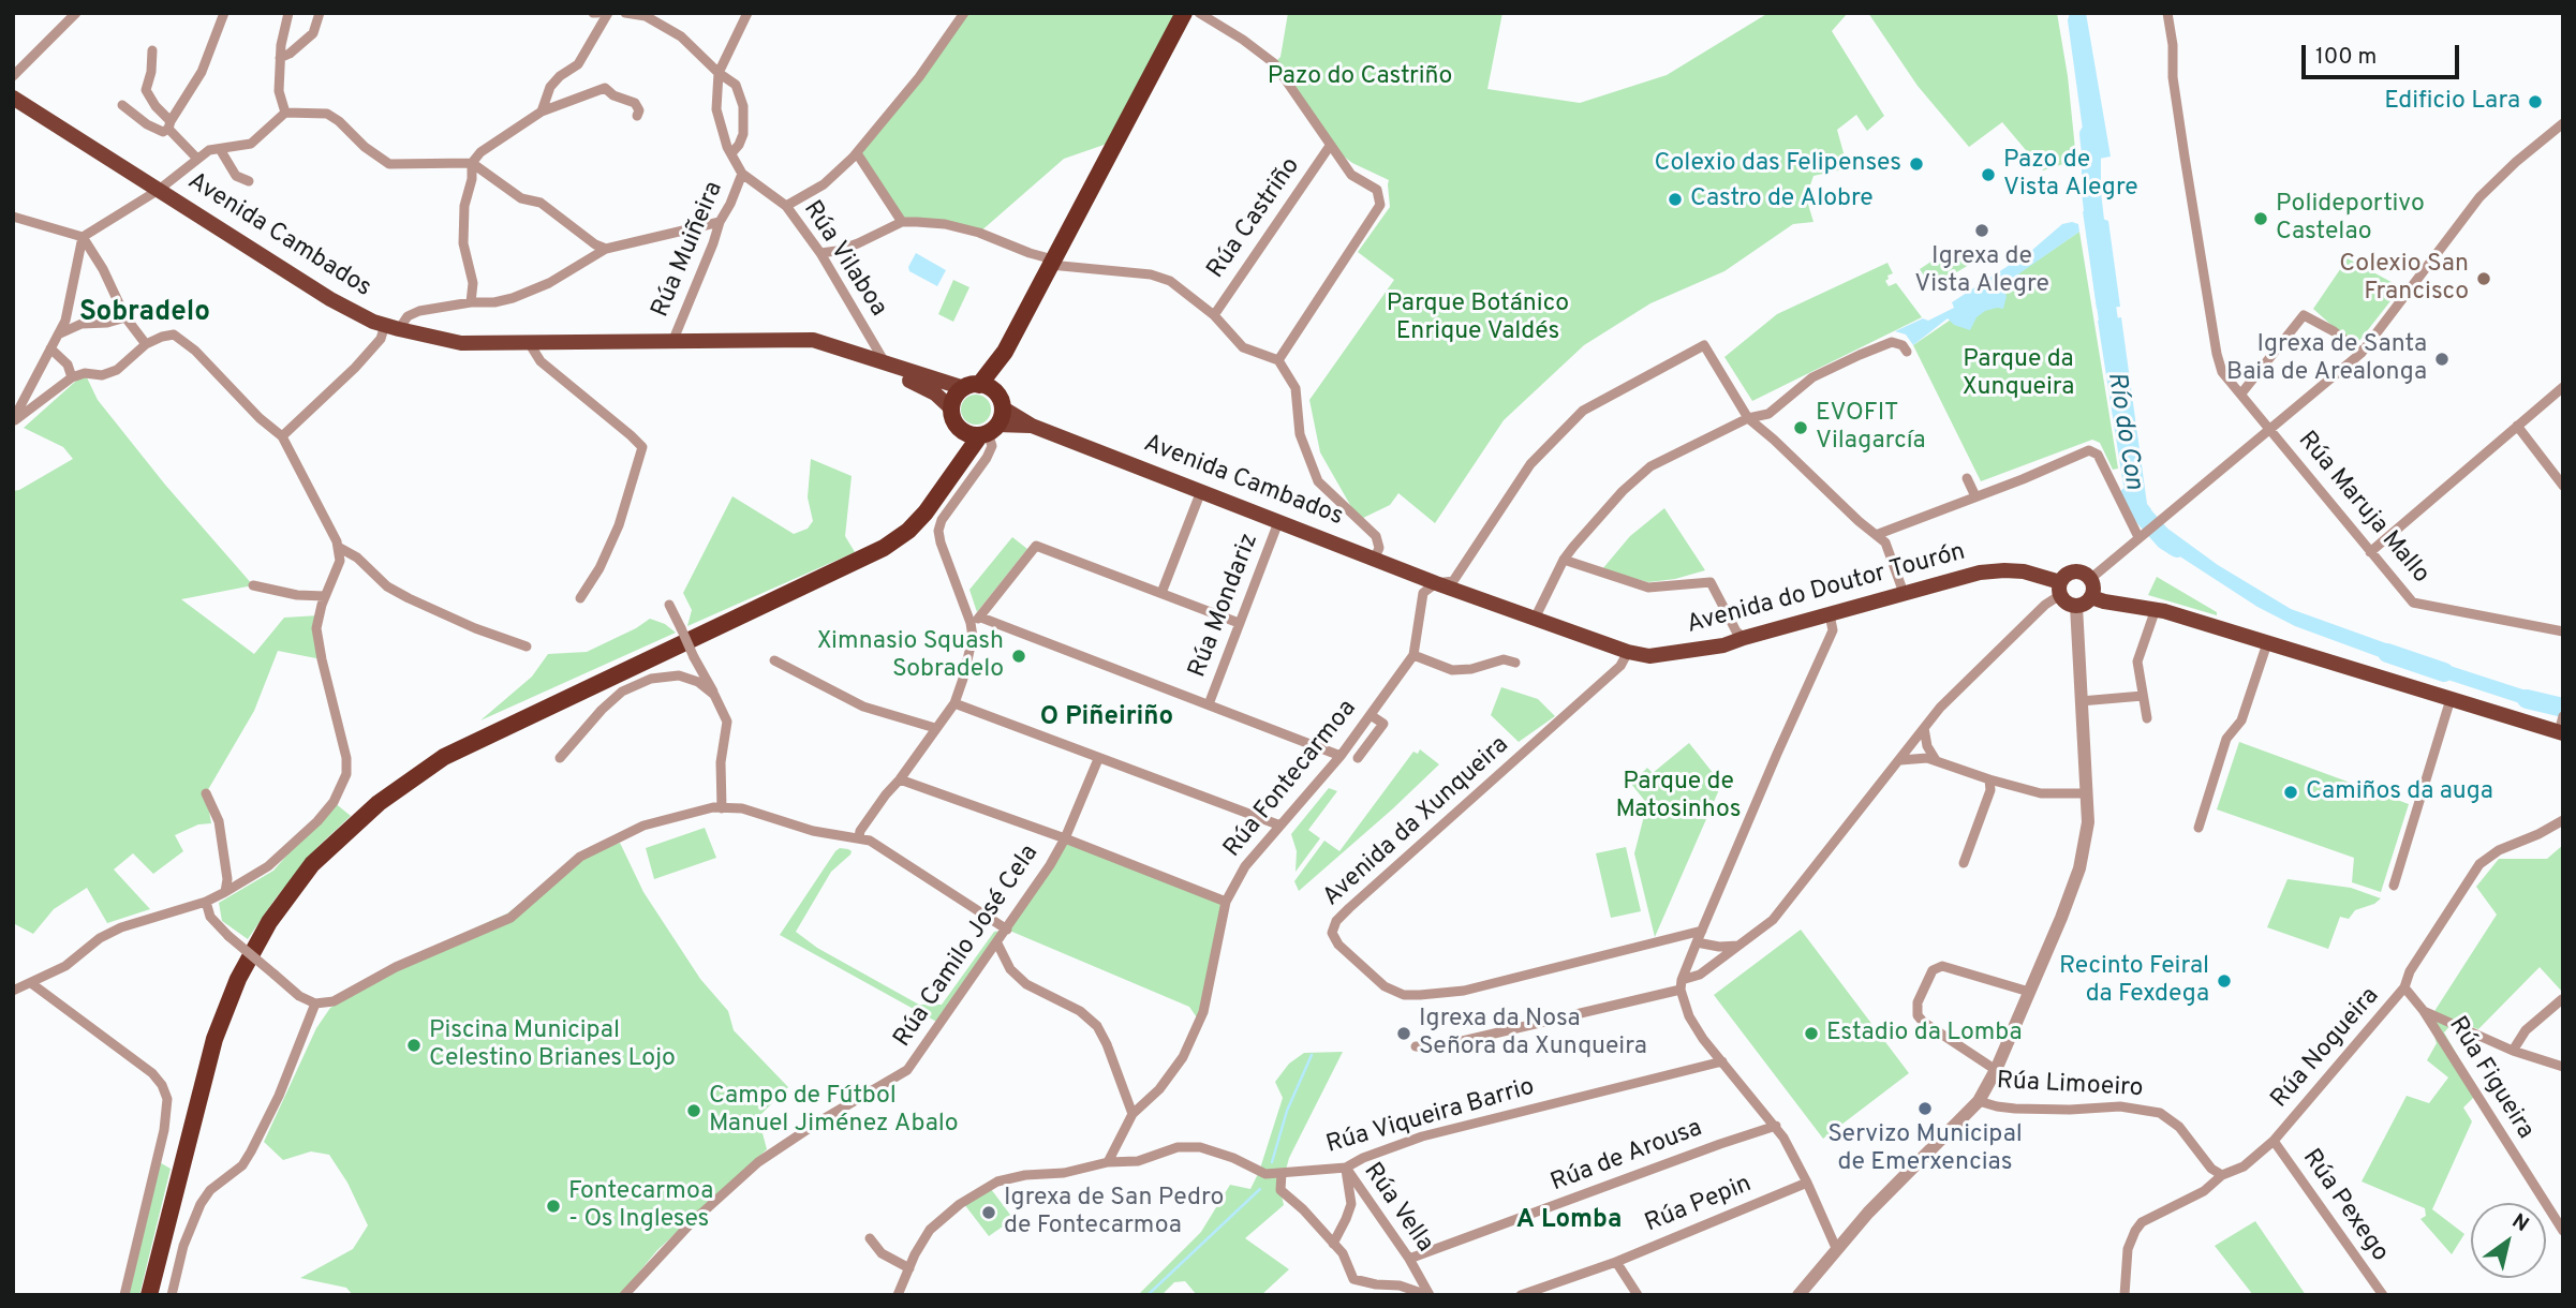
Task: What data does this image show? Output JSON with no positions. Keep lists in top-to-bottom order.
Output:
{
  "streets": {
    "main road": ["Avenida Cambados", "Avenida do Doutor Tourón"],
    "street": [
      "Rúa Castriño",
      "Rúa Muiñeira",
      "Rúa Vilaboa",
      "Rúa Maruja Mallo",
      "Rúa Mondariz",
      "Rúa Fontecarmoa",
      "Avenida da Xunqueira",
      "Rúa Camilo José Cela",
      "Rúa Nogueira",
      "Rúa Figueira",
      "Rúa Limoeiro",
      "Rúa Viqueira Barrio",
      "Rúa de Arousa",
      "Rúa Pepin",
      "Rúa Pexego",
      "Rúa Vella"
    ]
  },
  "crossings": [
    ["Avenida Cambados", "Rúa Muiñeira"],
    ["Avenida Cambados", "Avenida do Doutor Tourón"],
    ["Avenida Cambados", "Rúa Mondariz"],
    ["Avenida Cambados", "Rúa Fontecarmoa"],
    ["Rúa Muiñeira", "Rúa Vilaboa"],
    ["Avenida do Doutor Tourón", "Rúa Fontecarmoa"],
    ["Avenida do Doutor Tourón", "Avenida da Xunqueira"],
    ["Rúa Fontecarmoa", "Rúa Viqueira Barrio"],
    ["Rúa Nogueira", "Rúa Figueira"],
    ["Rúa Nogueira", "Rúa Limoeiro"],
    ["Rúa Nogueira", "Rúa Pexego"],
    ["Rúa Viqueira Barrio", "Rúa Vella"],
    ["Rúa de Arousa", "Rúa Vella"]
  ],
  "districts": ["Sobradelo", "O Piñeiriño", "A Lomba"],
  "water": ["Río do Con"],
  "parks": [
    "Pazo do Castriño",
    "Parque Botánico Enrique Valdés",
    "Parque da Xunqueira",
    "Parque de Matosinhos"
  ],
  "places": [
    "Edificio Lara",
    "Colexio das Felipenses",
    "Pazo de Vista Alegre",
    "Castro de Alobre",
    "Polideportivo Castelao",
    "Igrexa de Vista Alegre",
    "Colexio San Francisco",
    "Igrexa de Santa Baia de Arealonga",
    "EVOFIT Vilagarcía",
    "Ximnasio Squash Sobradelo",
    "Camiños da auga",
    "Recinto Feiral da Fexdega",
    "Igrexa da Nosa Señora da Xunqueira",
    "Estadio da Lomba",
    "Piscina Municipal Celestino Brianes Lojo",
    "Servizo Municipal de Emerxencias",
    "Campo de Fútbol Manuel Jiménez Abalo",
    "Fontecarmoa - Os Ingleses",
    "Igrexa de San Pedro de Fontecarmoa"
  ],
  "scale_bar": "100 m",
  "north": "top right"
}
